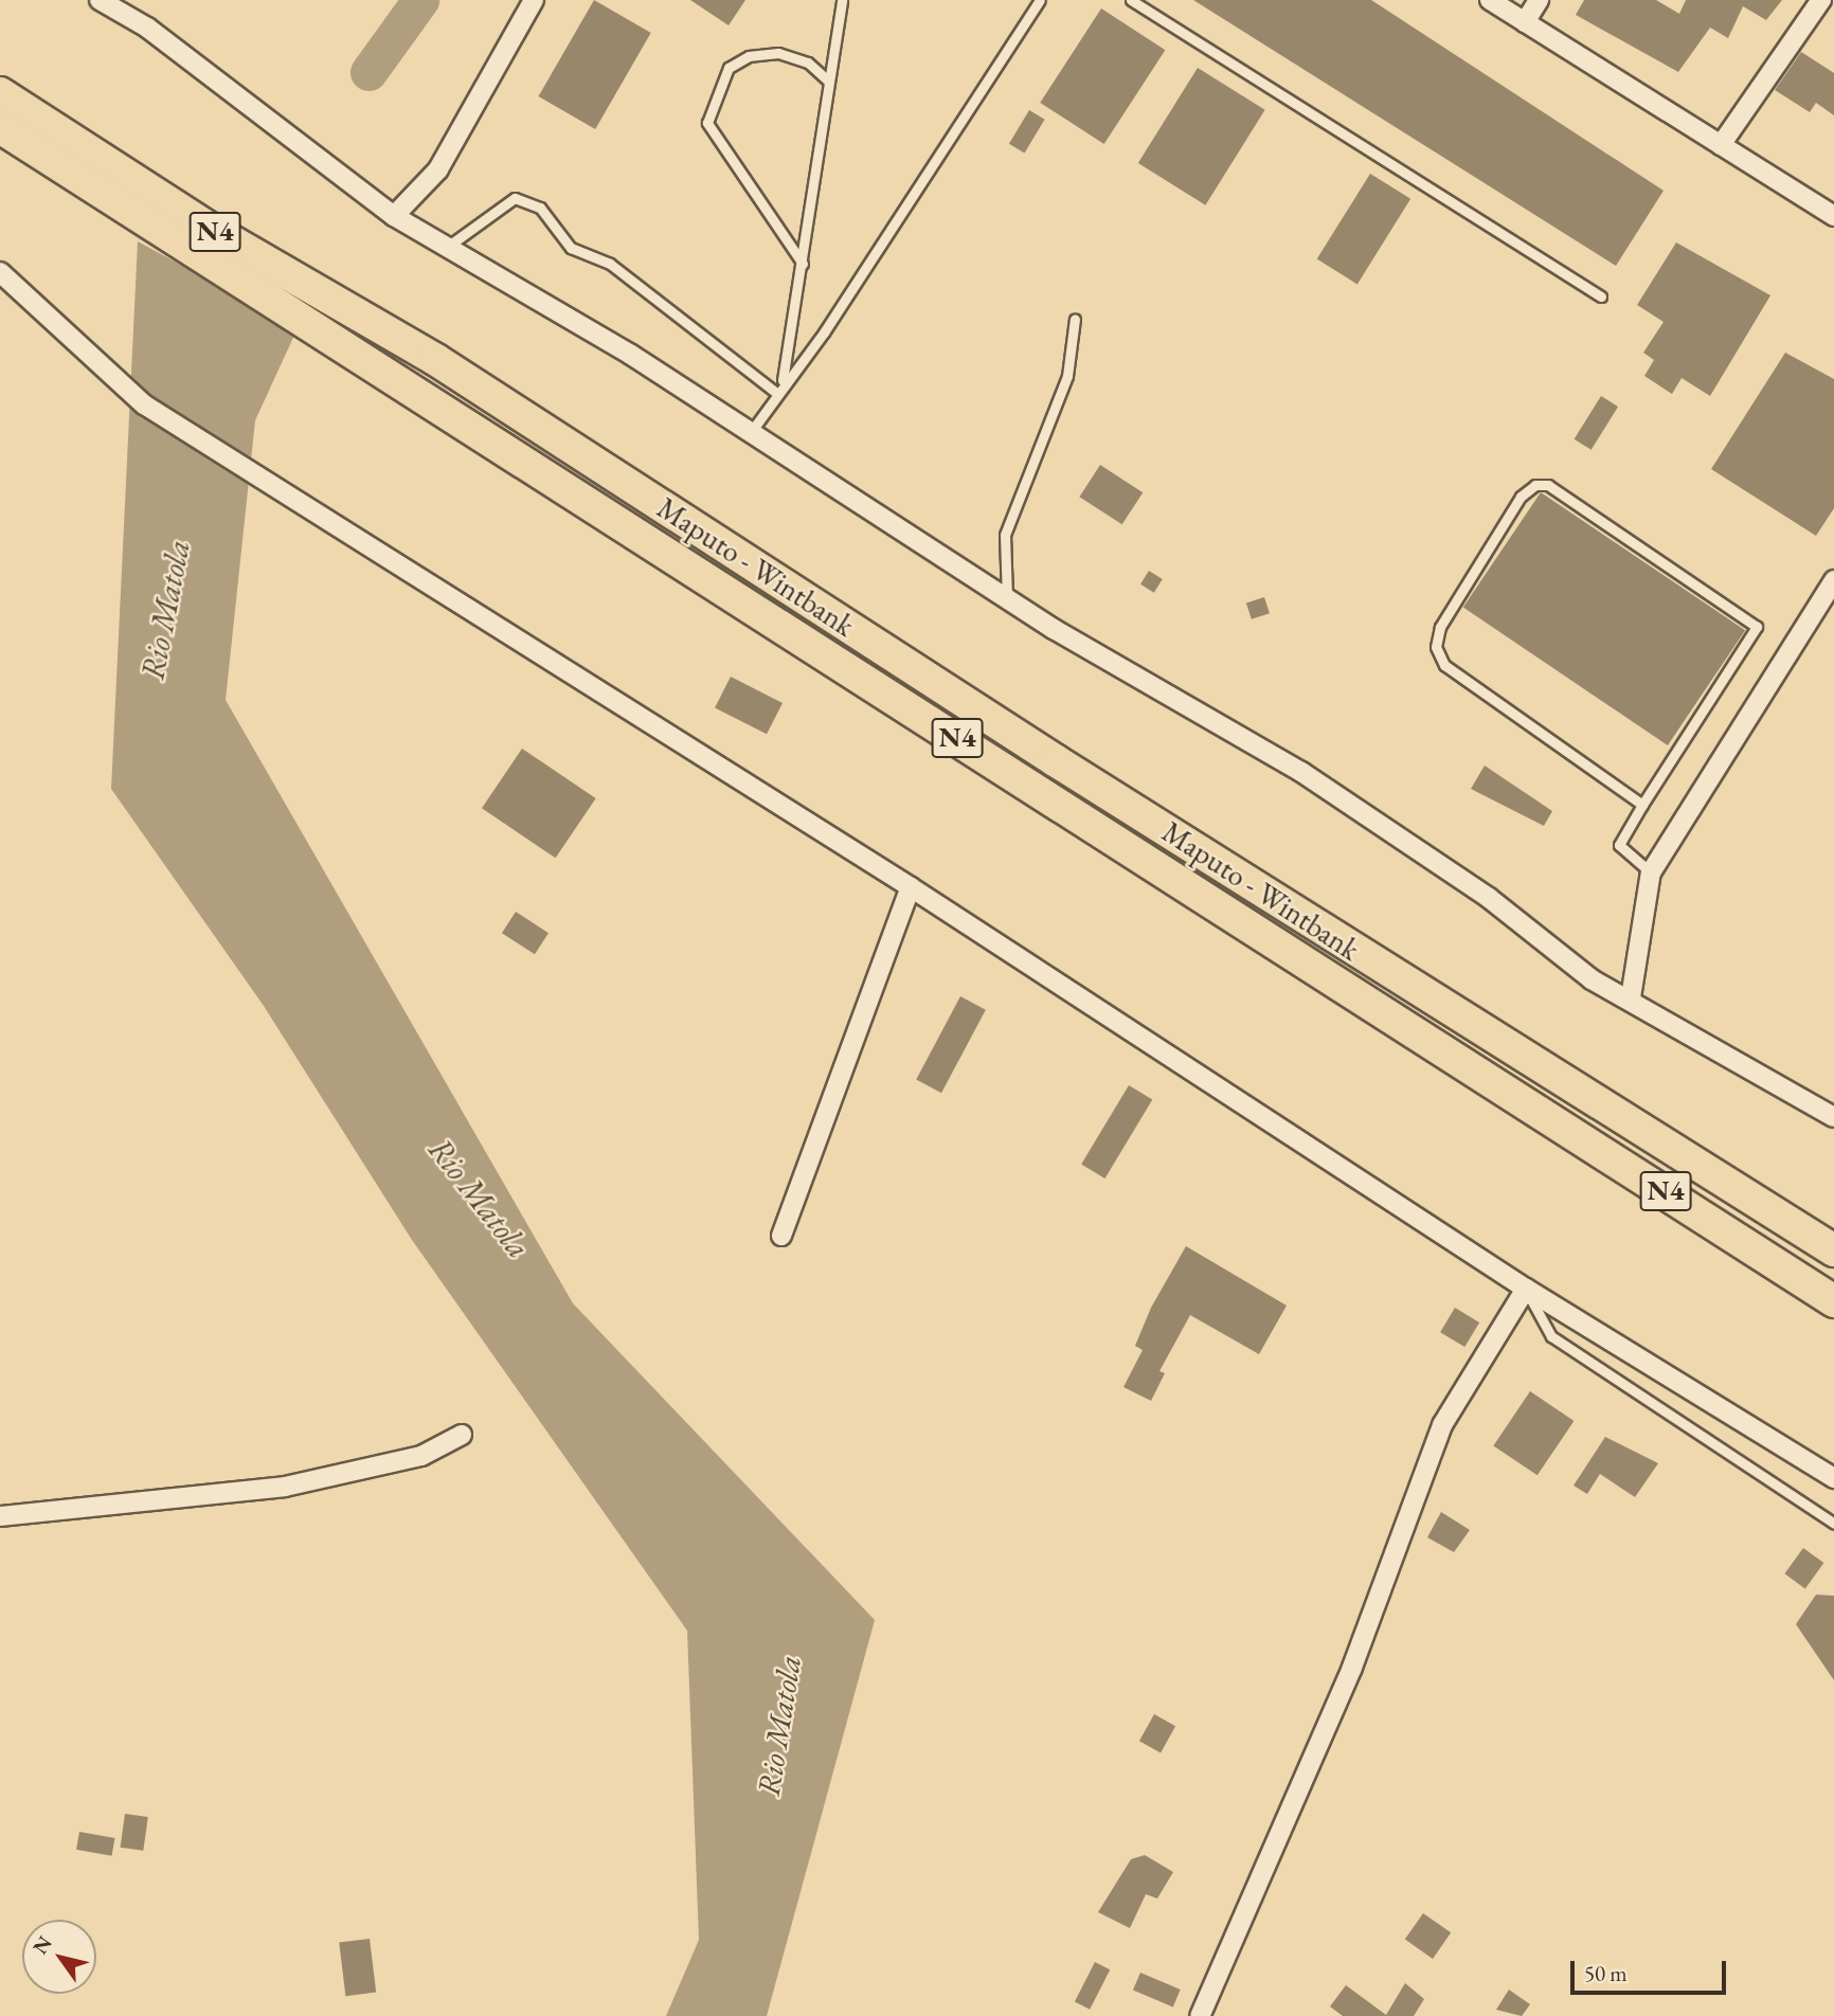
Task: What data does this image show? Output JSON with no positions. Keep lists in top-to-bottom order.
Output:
{
  "streets": {
    "highway": ["N4", "Maputo - Wintbank"]
  },
  "water": ["Rio Matola"],
  "scale_bar": "50 m",
  "north": "top left"
}
